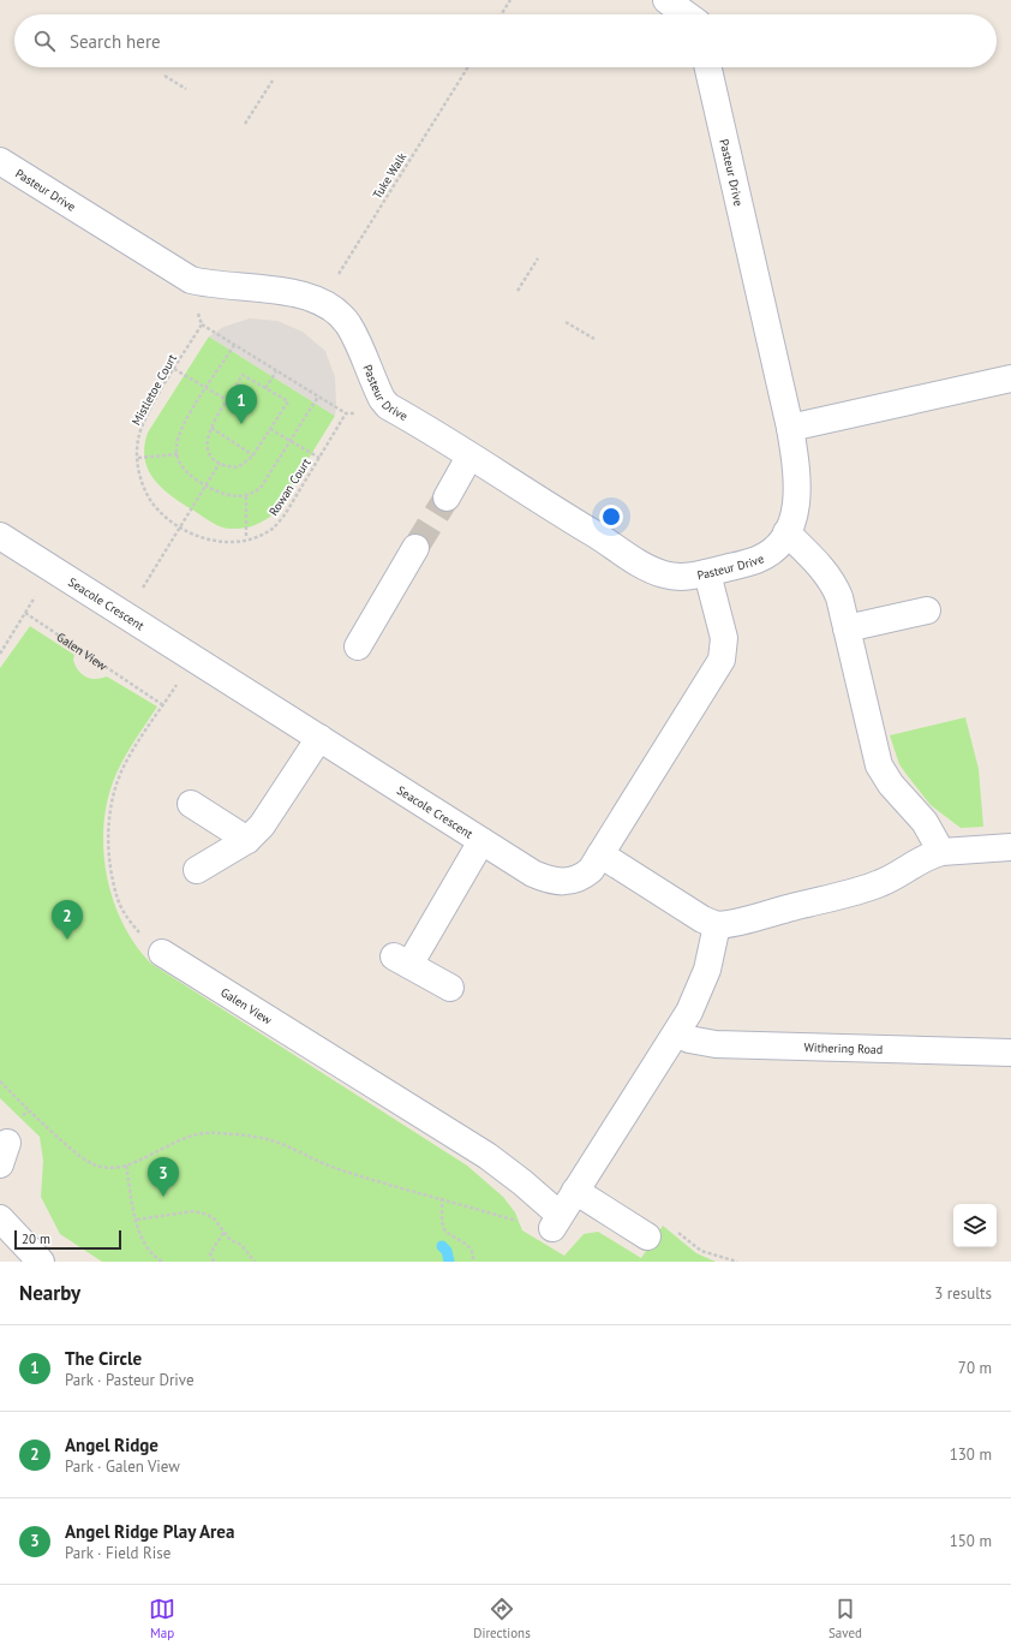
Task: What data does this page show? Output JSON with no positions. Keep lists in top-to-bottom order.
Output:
{
  "streets": {
    "street": [
      "Pasteur Drive",
      "Seacole Crescent",
      "Galen View",
      "Withering Road"
    ],
    "path": ["Tuke Walk", "Mistletoe Court", "Rowan Court"]
  },
  "crossings": [
    ["Pasteur Drive", "Tuke Walk"],
    ["Pasteur Drive", "Seacole Crescent"],
    ["Mistletoe Court", "Rowan Court"]
  ],
  "scale_bar": "20 m",
  "page": {
    "search": "Search here",
    "pins": ["1", "2", "3"],
    "scale": "20 m",
    "heading": ["Nearby", "3 results"],
    "list": [
      {
        "mark": "1",
        "name": "The Circle",
        "note": "Park · Pasteur Drive",
        "value": "70 m"
      },
      {
        "mark": "2",
        "name": "Angel Ridge",
        "note": "Park · Galen View",
        "value": "130 m"
      },
      {
        "mark": "3",
        "name": "Angel Ridge Play Area",
        "note": "Park · Field Rise",
        "value": "150 m"
      }
    ],
    "nav": ["Map", "Directions", "Saved"]
  }
}
